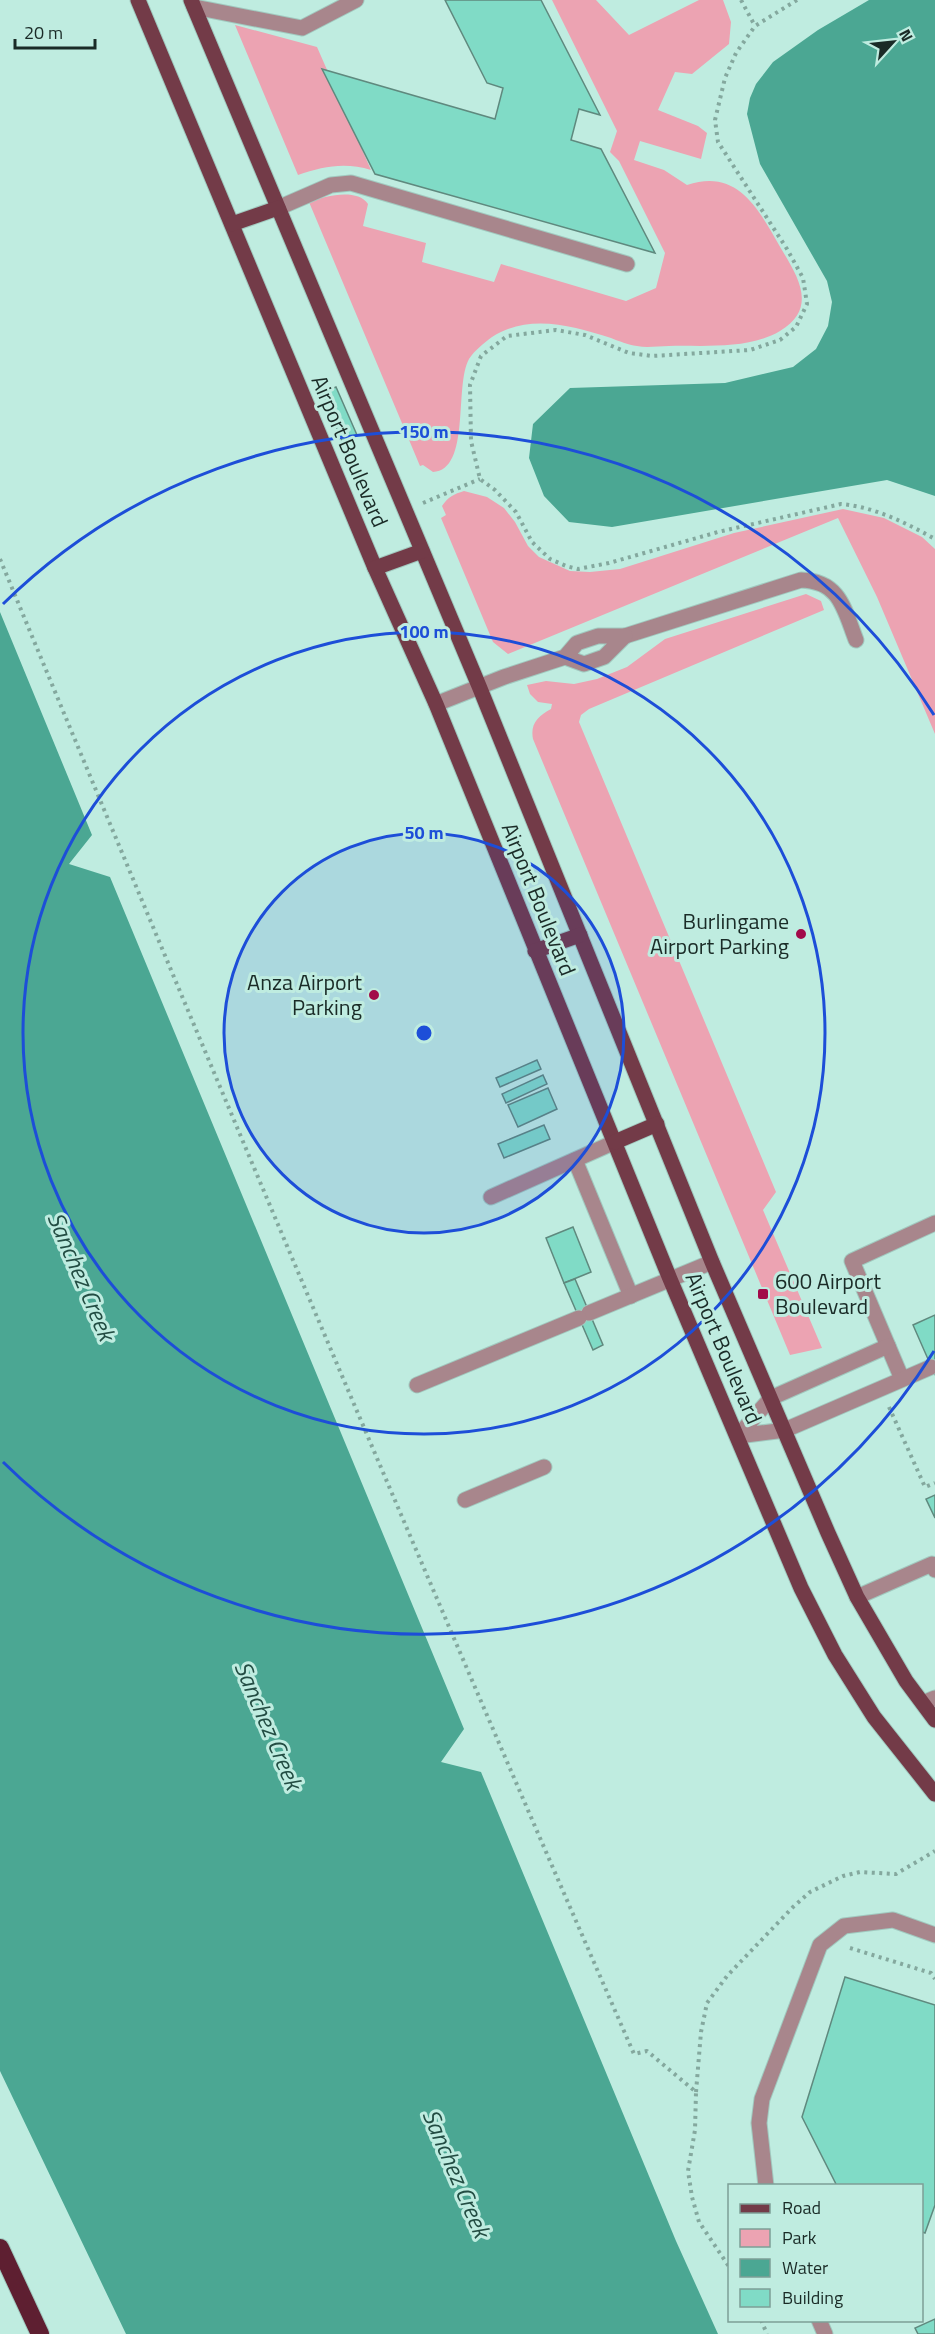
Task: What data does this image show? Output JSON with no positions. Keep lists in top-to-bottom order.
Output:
{
  "streets": {
    "main road": ["Airport Boulevard"]
  },
  "water": ["Sanchez Creek"],
  "places": {
    "other": ["Burlingame Airport Parking", "Anza Airport Parking"],
    "transit": ["600 Airport Boulevard"]
  },
  "legend": [
    "Road",
    "Park",
    "Water",
    "Building"
  ],
  "scale_bar": "20 m",
  "north": "top right",
  "rings": ["150 m", "100 m", "50 m"]
}
